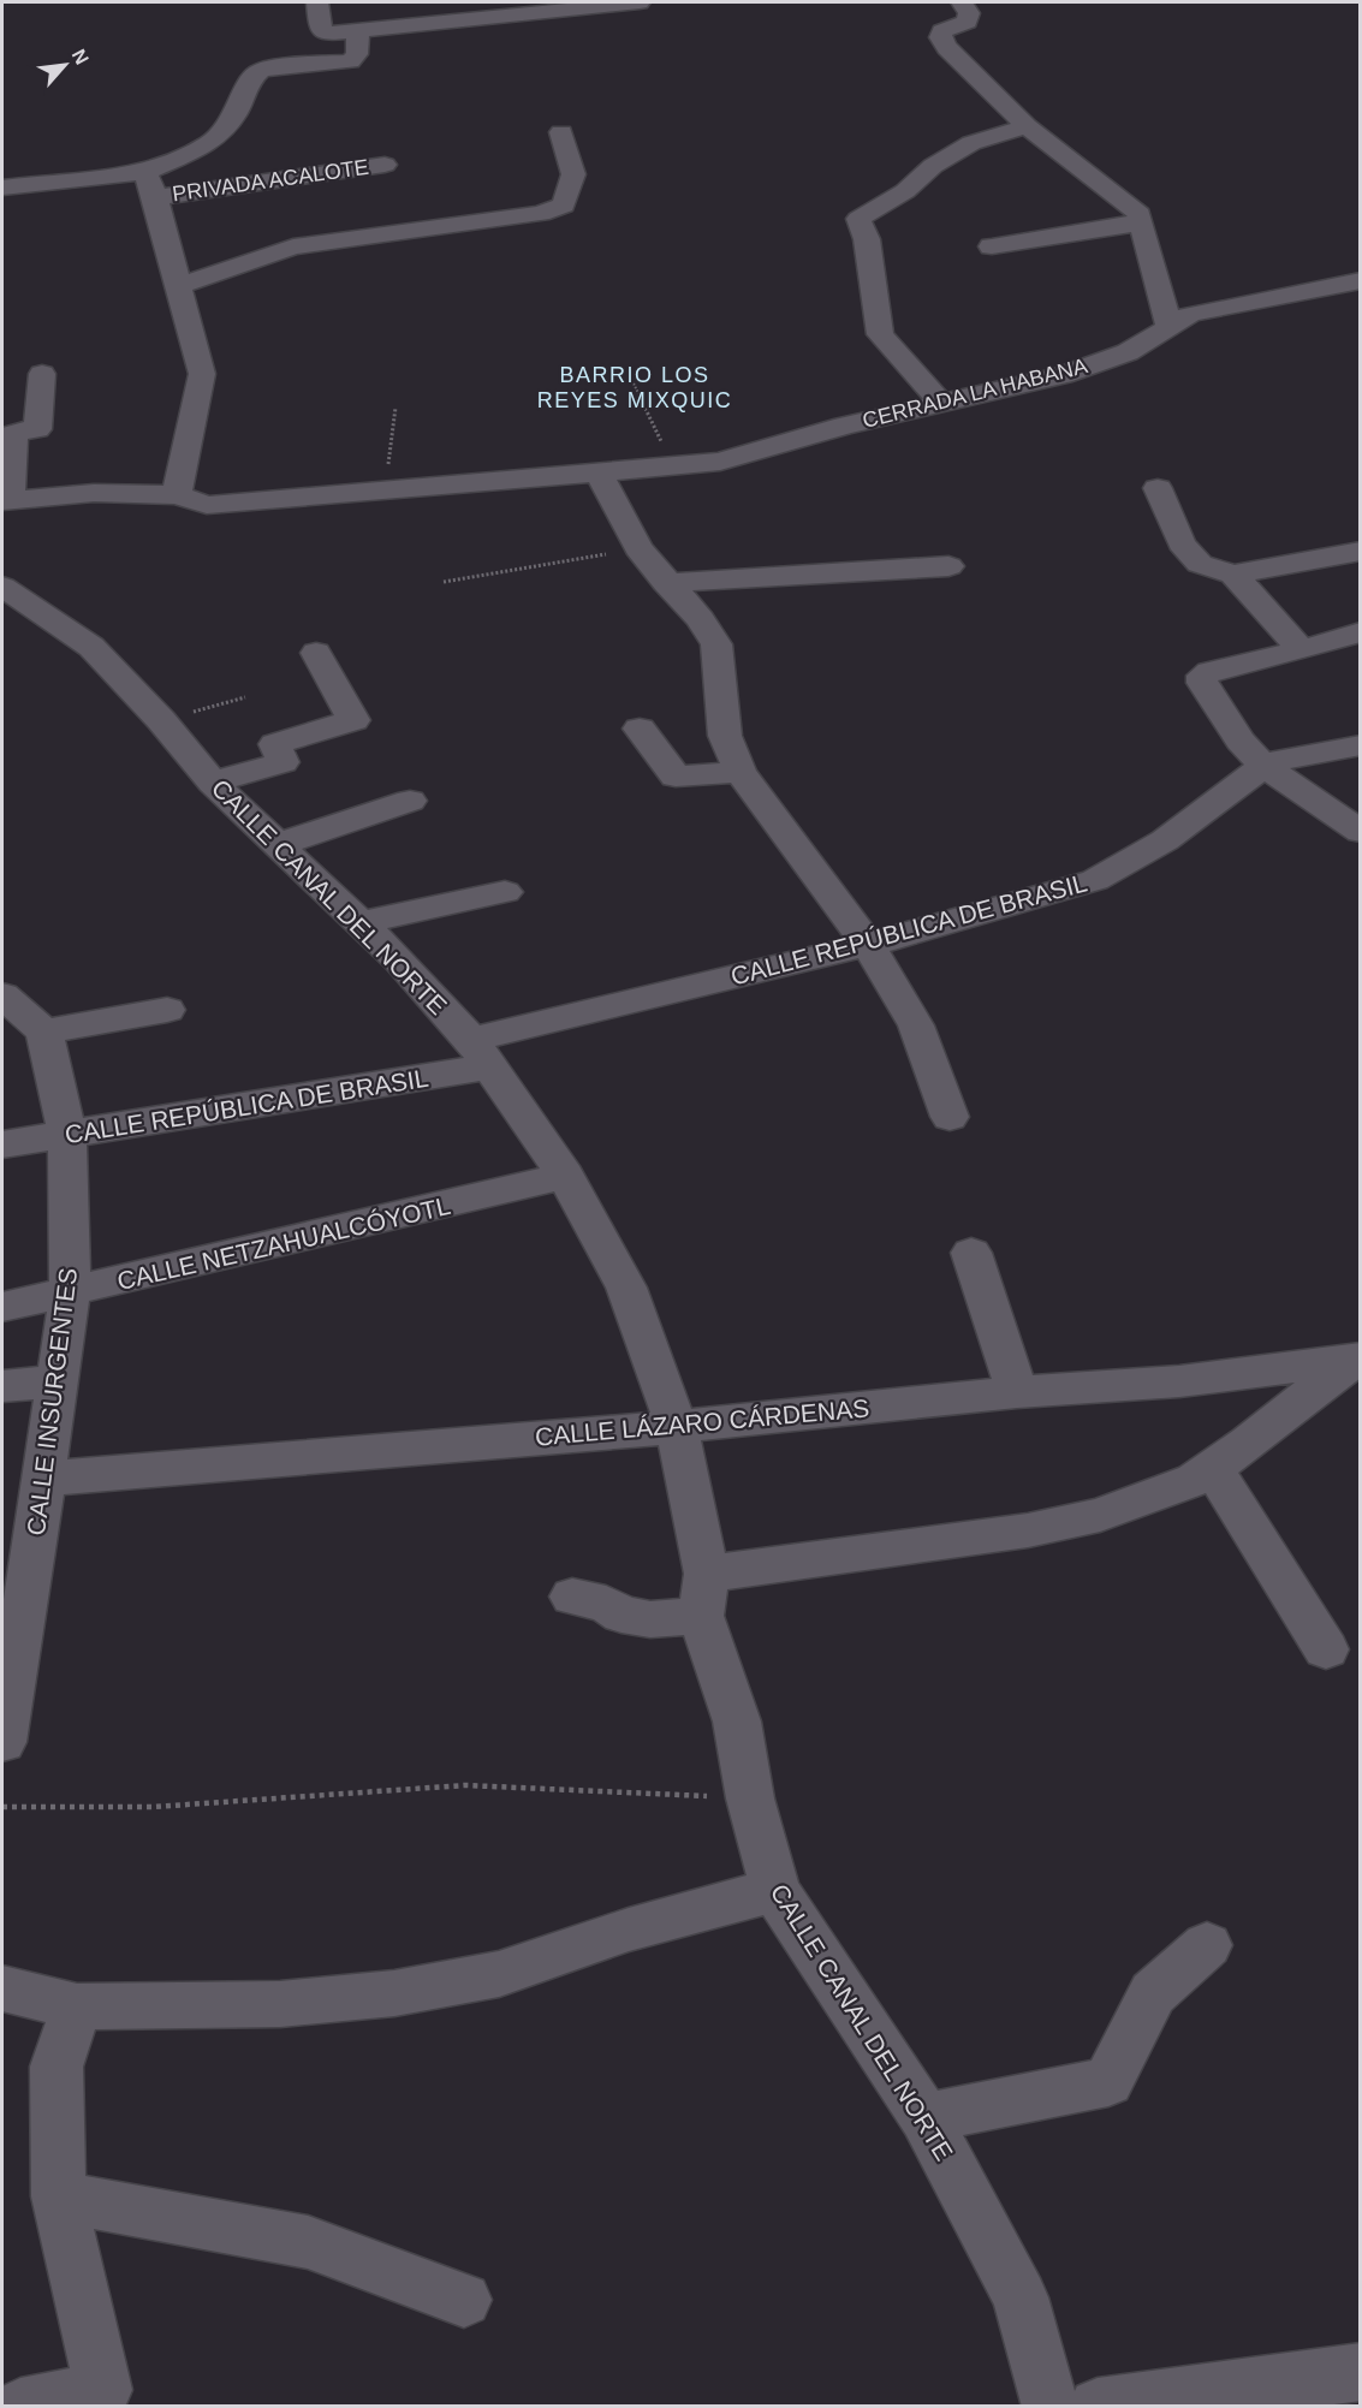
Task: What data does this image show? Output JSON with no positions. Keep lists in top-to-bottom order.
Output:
{
  "streets": {
    "street": [
      "PRIVADA ACALOTE",
      "CERRADA LA HABANA",
      "CALLE CANAL DEL NORTE",
      "CALLE REPÚBLICA DE BRASIL",
      "CALLE NETZAHUALCÓYOTL",
      "CALLE INSURGENTES",
      "CALLE LÁZARO CÁRDENAS"
    ]
  },
  "crossings": [
    ["CALLE CANAL DEL NORTE", "CALLE REPÚBLICA DE BRASIL"],
    ["CALLE CANAL DEL NORTE", "CALLE NETZAHUALCÓYOTL"],
    ["CALLE CANAL DEL NORTE", "CALLE LÁZARO CÁRDENAS"],
    ["CALLE REPÚBLICA DE BRASIL", "CALLE INSURGENTES"],
    ["CALLE NETZAHUALCÓYOTL", "CALLE INSURGENTES"],
    ["CALLE INSURGENTES", "CALLE LÁZARO CÁRDENAS"]
  ],
  "districts": ["BARRIO LOS REYES MIXQUIC"],
  "north": "top right"
}
